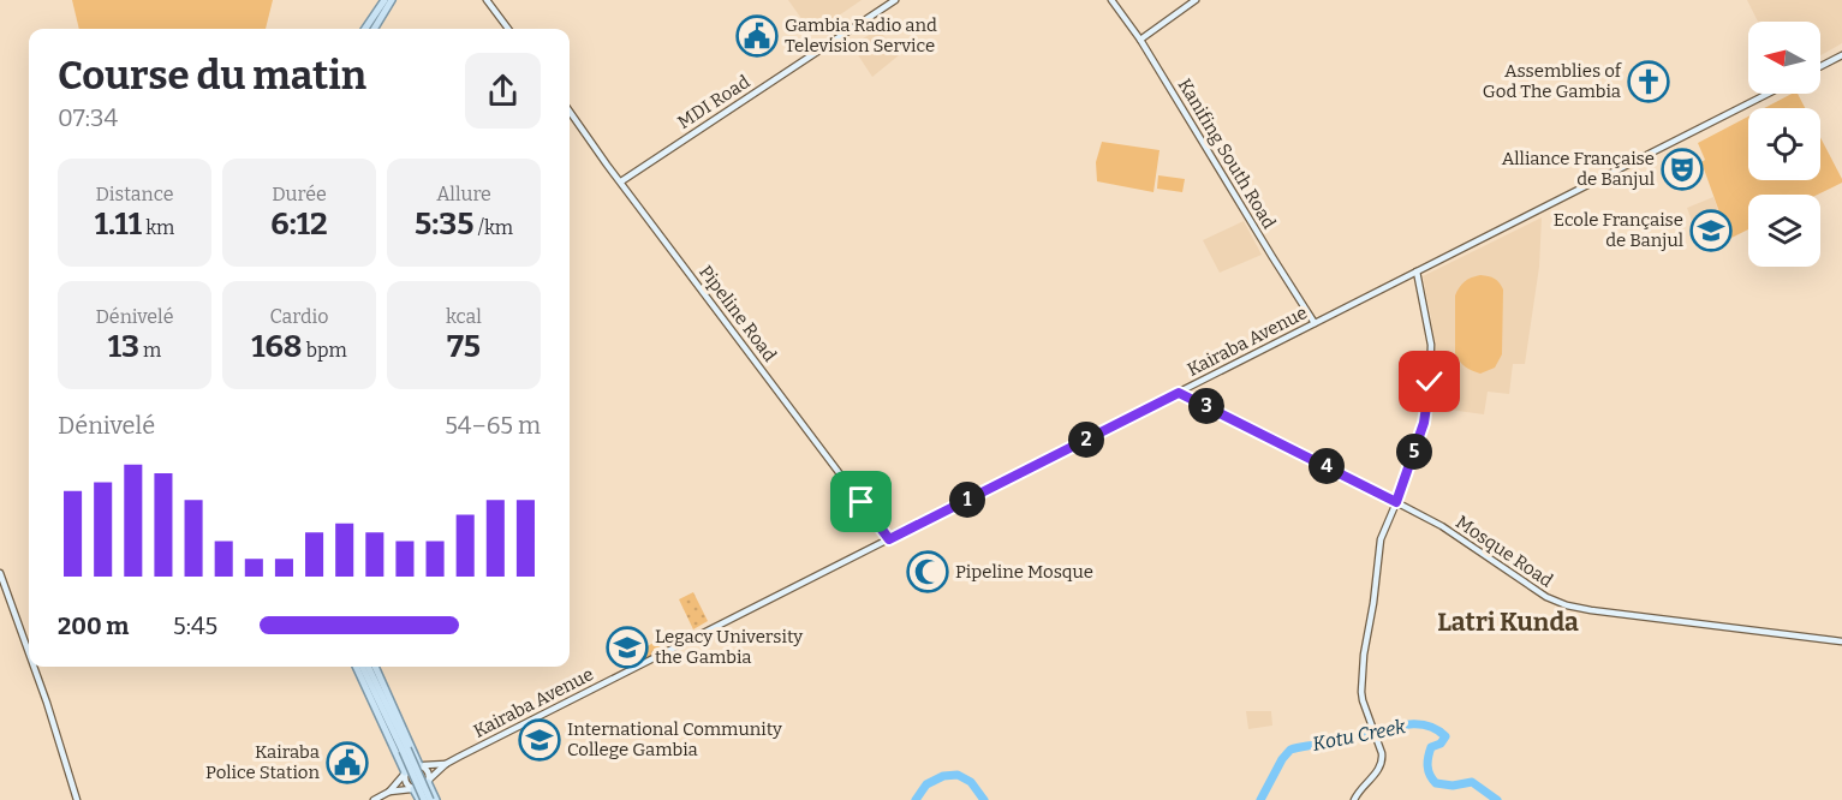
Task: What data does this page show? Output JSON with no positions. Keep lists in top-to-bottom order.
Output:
{
  "streets": {
    "street": [
      "MDI Road",
      "Kanifing South Road",
      "Pipeline Road",
      "Kairaba Avenue",
      "Mosque Road"
    ]
  },
  "crossings": [
    ["MDI Road", "Pipeline Road"],
    ["Kanifing South Road", "Kairaba Avenue"],
    ["Pipeline Road", "Kairaba Avenue"],
    ["Kairaba Avenue", "Mosque Road"]
  ],
  "districts": ["Latri Kunda"],
  "water": ["Kotu Creek"],
  "places": {
    "public building": ["Gambia Radio and Television Service", "Kairaba Police Station"],
    "church": ["Assemblies of God The Gambia"],
    "theatre": ["Alliance Française de Banjul"],
    "school or university": ["Ecole Française de Banjul", "Legacy University the Gambia", "International Community College Gambia"],
    "mosque": ["Pipeline Mosque"]
  },
  "north": "left",
  "page": {
    "heading": ["Course du matin", "07:34"],
    "stats": [
      ["Distance", "1.11 km"],
      ["Durée", "6:12"],
      ["Allure", "5:35 /km"],
      ["Dénivelé", "13 m"],
      ["Cardio", "168 bpm"],
      ["kcal", "75"]
    ],
    "pins": [
      "3",
      "2",
      "5",
      "4",
      "1"
    ],
    "chart": ["Dénivelé", "54–65 m"],
    "list": [
      {
        "name": "200 m",
        "note": "5:45"
      }
    ]
  }
}
